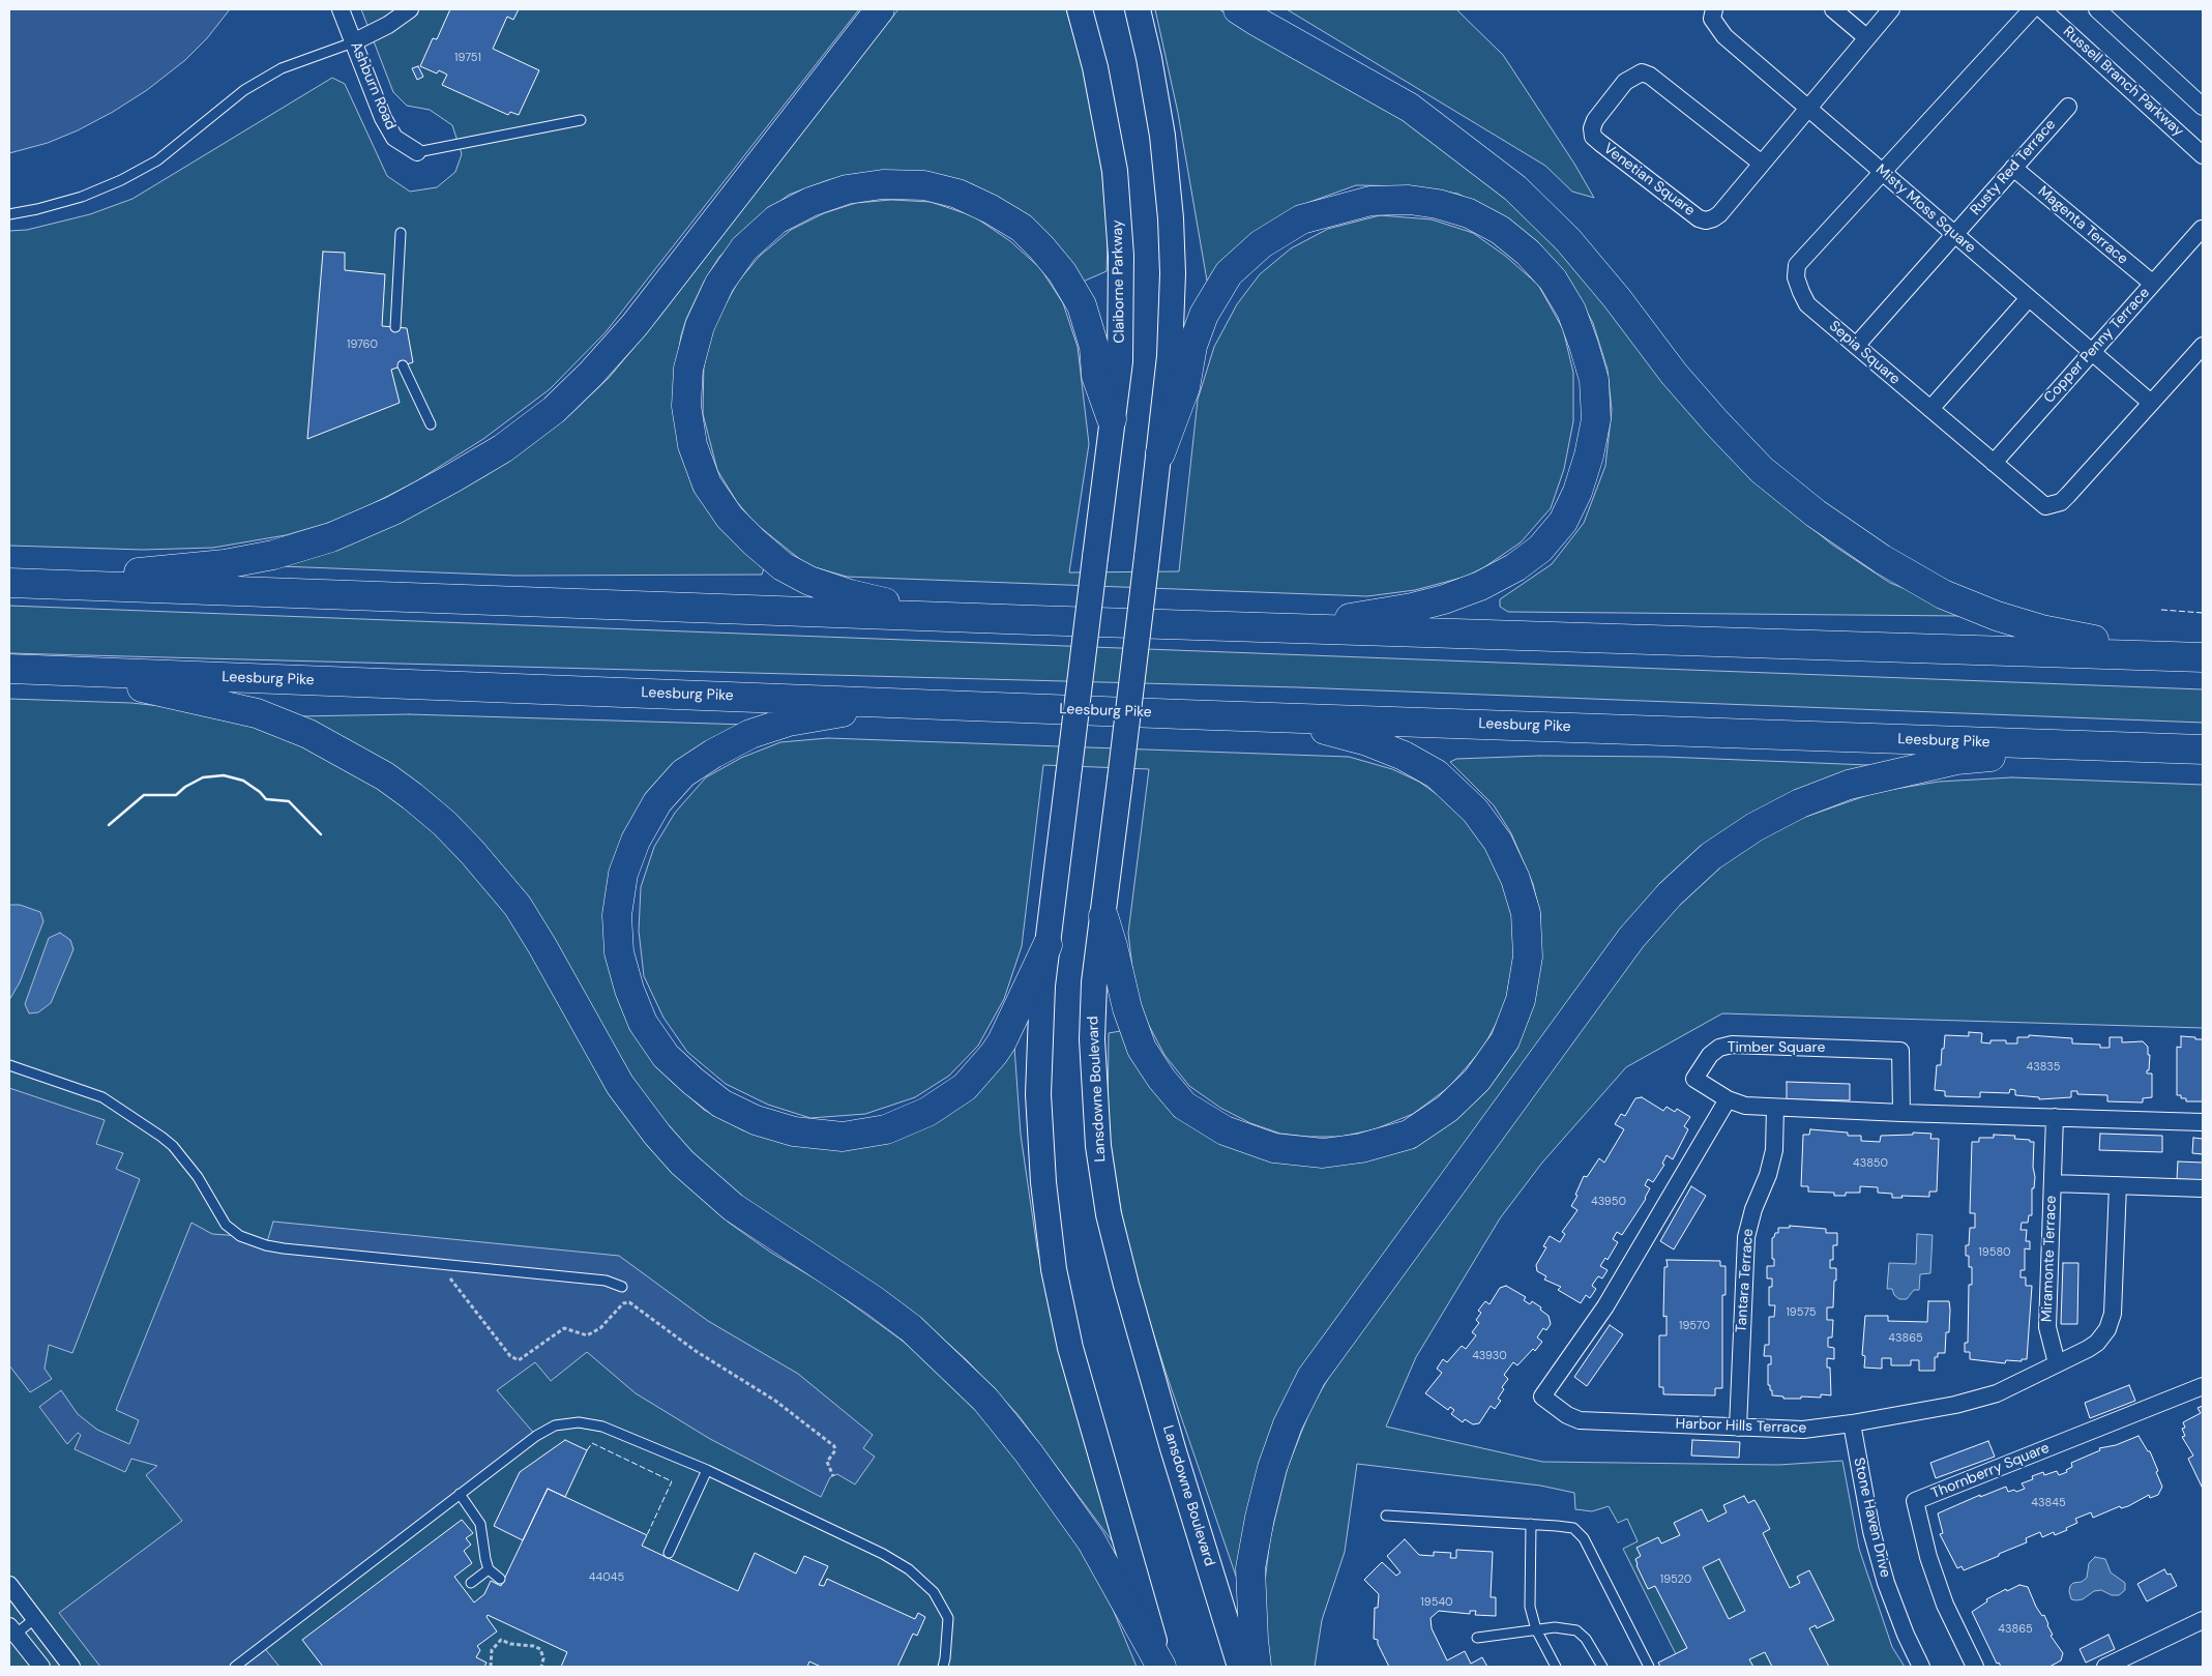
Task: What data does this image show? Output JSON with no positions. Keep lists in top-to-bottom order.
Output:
{
  "streets": {
    "highway": ["Leesburg Pike"],
    "main road": ["Claiborne Parkway", "Lansdowne Boulevard"],
    "street": [
      "Russell Branch Parkway",
      "Ashburn Road",
      "Rusty Red Terrace",
      "Venetian Square",
      "Misty Moss Square",
      "Magenta Terrace",
      "Copper Penny Terrace",
      "Sepia Square",
      "Timber Square",
      "Miramonte Terrace",
      "Tantara Terrace",
      "Harbor Hills Terrace",
      "Thornberry Square",
      "Stone Haven Drive"
    ]
  },
  "crossings": [
    ["Rusty Red Terrace", "Misty Moss Square"],
    ["Rusty Red Terrace", "Magenta Terrace"],
    ["Rusty Red Terrace", "Sepia Square"],
    ["Venetian Square", "Misty Moss Square"],
    ["Misty Moss Square", "Copper Penny Terrace"],
    ["Misty Moss Square", "Sepia Square"],
    ["Magenta Terrace", "Copper Penny Terrace"],
    ["Copper Penny Terrace", "Sepia Square"],
    ["Timber Square", "Miramonte Terrace"],
    ["Timber Square", "Tantara Terrace"],
    ["Timber Square", "Harbor Hills Terrace"],
    ["Miramonte Terrace", "Harbor Hills Terrace"],
    ["Tantara Terrace", "Harbor Hills Terrace"],
    ["Harbor Hills Terrace", "Stone Haven Drive"]
  ],
  "house_numbers": [
    "19751",
    "19760",
    "43835",
    "43850",
    "43950",
    "19580",
    "19575",
    "19570",
    "43865",
    "43930",
    "43845",
    "44045",
    "19520",
    "19540",
    "43865"
  ]
}
